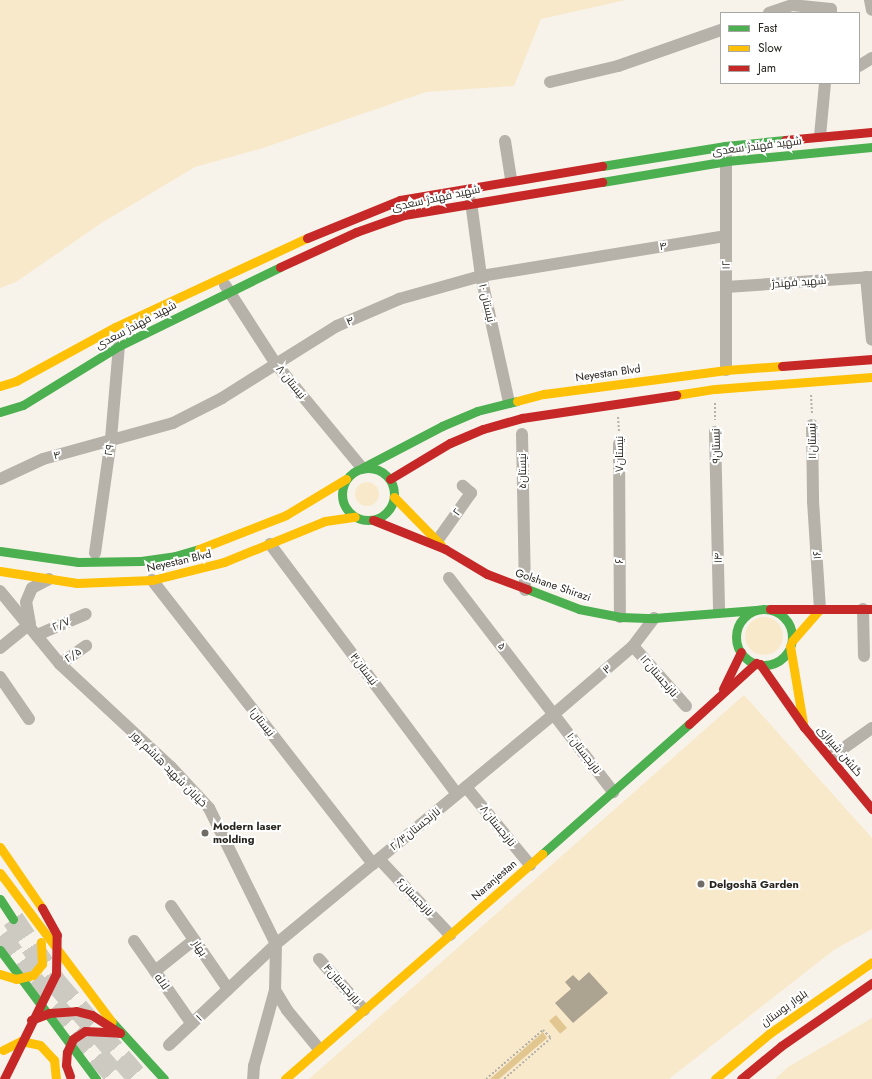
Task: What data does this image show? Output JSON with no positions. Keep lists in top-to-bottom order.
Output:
{
  "streets": {
    "street": [
      "شهید فهندژ سعدی",
      "۴",
      "۱۲",
      "شهید فهندژ",
      "نیستان ۱۰",
      "Neyestan Blvd",
      "نیستان ۸",
      "۱۱نیستان",
      "۹نیستان",
      "۲۹",
      "۷نیستان",
      "۵نیستان",
      "۲",
      "۱۶",
      "۱۴",
      "۶",
      "Golshane Shirazi",
      "۲/۷",
      "۵",
      "۲/۵",
      "۳نیستان",
      "۳",
      "۱۲نارنجستان",
      "۱نیستان",
      "گلشن شیرازی",
      "۱۰نارنجستان",
      "خیابان شهید هاشم پور",
      "۸نارنجستان",
      "۲/۳نارنجستان",
      "Naranjestan",
      "۶نارنجستان",
      "بهار",
      "لاله ‍",
      "۴نارنجستان",
      "بلوار بوستان",
      "۱"
    ]
  },
  "crossings": [
    ["شهید فهندژ سعدی", "۱۲"],
    ["شهید فهندژ سعدی", "نیستان ۱۰"],
    ["شهید فهندژ سعدی", "نیستان ۸"],
    ["شهید فهندژ سعدی", "۲۹"],
    ["۴", "۱۲"],
    ["۴", "نیستان ۱۰"],
    ["۴", "نیستان ۸"],
    ["۴", "۲۹"],
    ["۱۲", "شهید فهندژ"],
    ["۱۲", "Neyestan Blvd"],
    ["نیستان ۱۰", "Neyestan Blvd"],
    ["Neyestan Blvd", "نیستان ۸"],
    ["Neyestan Blvd", "۳نیستان"],
    ["Neyestan Blvd", "۱نیستان"],
    ["Neyestan Blvd", "خیابان شهید هاشم پور"],
    ["۱۱نیستان", "۱۶"],
    ["۹نیستان", "۱۴"],
    ["۷نیستان", "۶"],
    ["۵نیستان", "Golshane Shirazi"],
    ["۲", "Golshane Shirazi"],
    ["۱۴", "Golshane Shirazi"],
    ["۶", "Golshane Shirazi"],
    ["Golshane Shirazi", "۳"],
    ["Golshane Shirazi", "گلشن شیرازی"],
    ["Golshane Shirazi", "Naranjestan"],
    ["۲/۷", "خیابان شهید هاشم پور"],
    ["۵", "۳"],
    ["۵", "۱۰نارنجستان"],
    ["۵", "۲/۳نارنجستان"],
    ["۲/۵", "خیابان شهید هاشم پور"],
    ["۳نیستان", "۸نارنجستان"],
    ["۳نیستان", "۲/۳نارنجستان"],
    ["۳", "۱۲نارنجستان"],
    ["۳", "۱۰نارنجستان"],
    ["۳", "۲/۳نارنجستان"],
    ["۱نیستان", "۲/۳نارنجستان"],
    ["۱نیستان", "۶نارنجستان"],
    ["گلشن شیرازی", "Naranjestan"],
    ["۱۰نارنجستان", "۲/۳نارنجستان"],
    ["۱۰نارنجستان", "Naranjestan"],
    ["خیابان شهید هاشم پور", "۲/۳نارنجستان"],
    ["خیابان شهید هاشم پور", "۱"],
    ["۸نارنجستان", "۲/۳نارنجستان"],
    ["۸نارنجستان", "Naranjestan"],
    ["۲/۳نارنجستان", "۶نارنجستان"],
    ["۲/۳نارنجستان", "۱"],
    ["Naranjestan", "۶نارنجستان"],
    ["Naranjestan", "۴نارنجستان"],
    ["بهار", "۱"],
    ["لاله ‍", "۱"]
  ],
  "places": ["Modern laser molding", "Delgoshā Garden"],
  "legend": ["Fast", "Slow", "Jam"]
}
